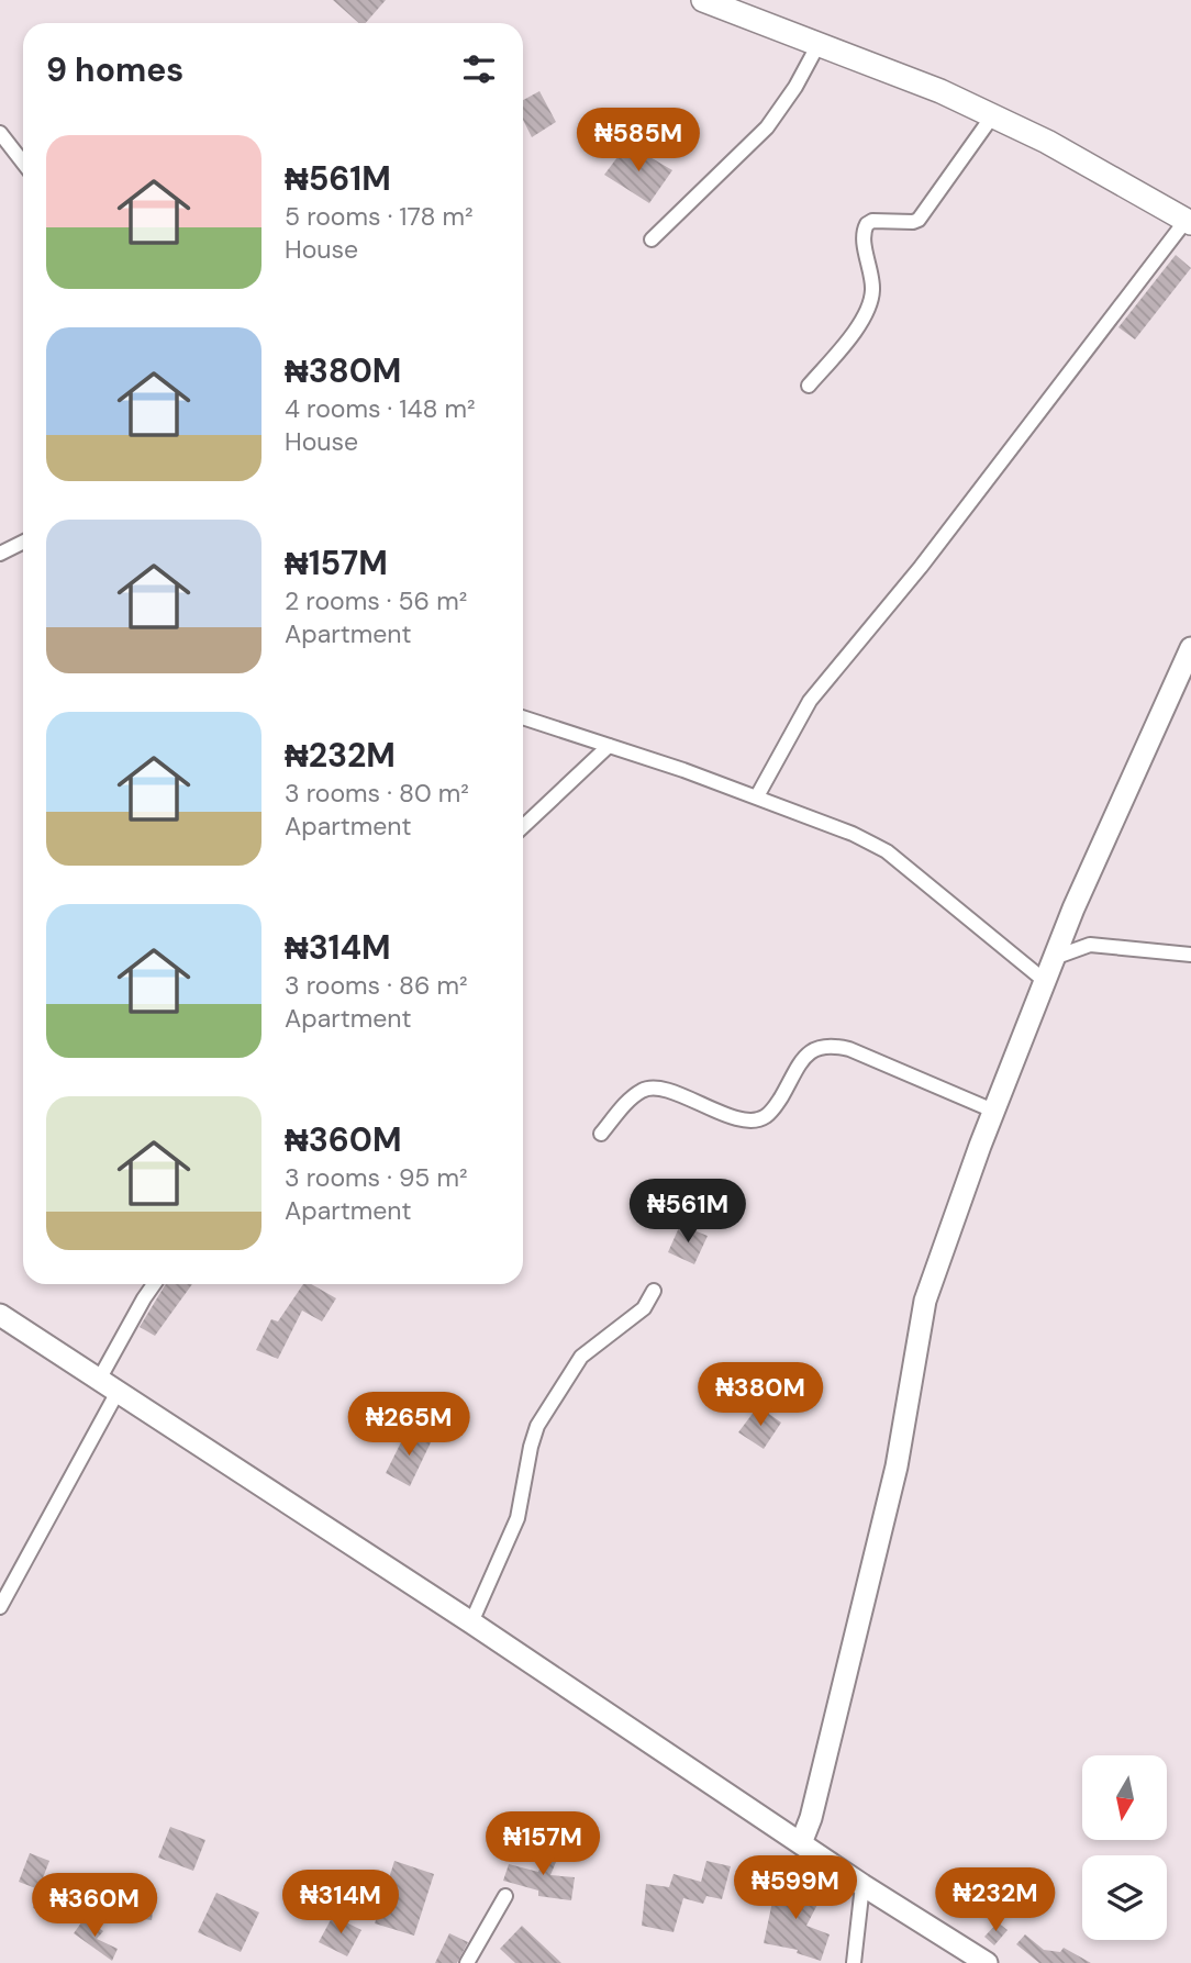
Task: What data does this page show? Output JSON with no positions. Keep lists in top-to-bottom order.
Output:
{
  "north": "bottom",
  "page": {
    "heading": "9 homes",
    "price": [
      "₦585M",
      "₦561M",
      "₦380M",
      "₦265M",
      "₦157M",
      "₦599M",
      "₦232M",
      "₦314M",
      "₦360M"
    ],
    "list": [
      {
        "name": "₦561M",
        "note": "5 rooms · 178 m² · House"
      },
      {
        "name": "₦380M",
        "note": "4 rooms · 148 m² · House"
      },
      {
        "name": "₦157M",
        "note": "2 rooms · 56 m² · Apartment"
      },
      {
        "name": "₦232M",
        "note": "3 rooms · 80 m² · Apartment"
      },
      {
        "name": "₦314M",
        "note": "3 rooms · 86 m² · Apartment"
      },
      {
        "name": "₦360M",
        "note": "3 rooms · 95 m² · Apartment"
      }
    ]
  }
}
